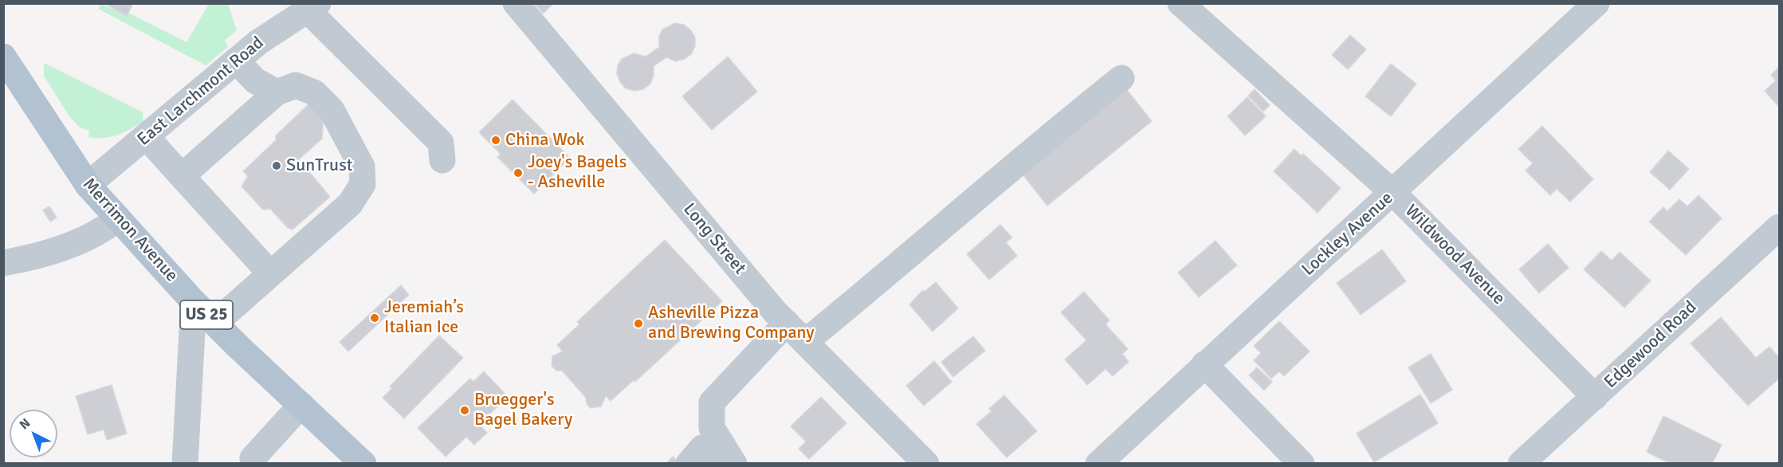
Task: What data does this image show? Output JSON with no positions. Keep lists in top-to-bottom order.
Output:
{
  "streets": {
    "main road": ["Merrimon Avenue", "US 25"],
    "street": [
      "East Larchmont Road",
      "Lockley Avenue",
      "Long Street",
      "Wildwood Avenue",
      "Edgewood Road"
    ]
  },
  "crossings": [
    ["East Larchmont Road", "Merrimon Avenue"],
    ["Lockley Avenue", "Wildwood Avenue"],
    ["Wildwood Avenue", "Edgewood Road"]
  ],
  "places": [
    "China Wok",
    "SunTrust",
    "Joey's Bagels - Asheville",
    "Jeremiah’s Italian Ice",
    "Asheville Pizza and Brewing Company",
    "Bruegger's Bagel Bakery"
  ],
  "north": "top left"
}
